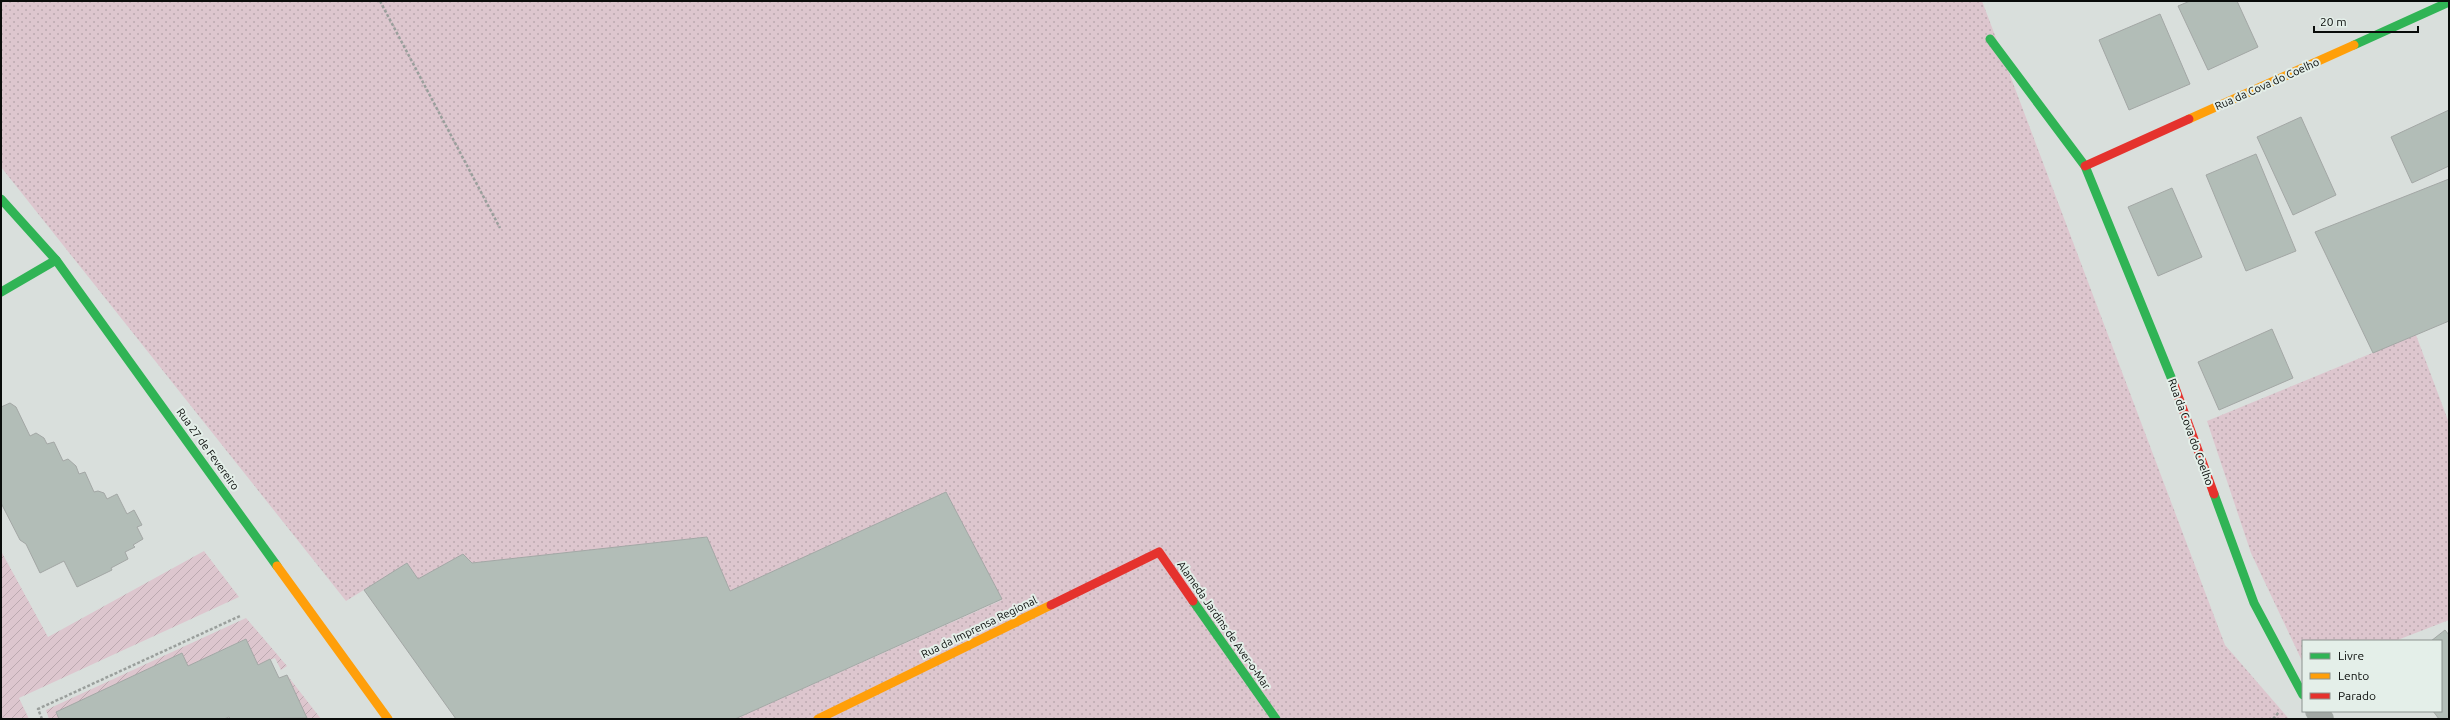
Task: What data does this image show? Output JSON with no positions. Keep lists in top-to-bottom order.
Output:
{
  "streets": {
    "street": [
      "Rua da Cova do Coelho",
      "Rua 27 de Fevereiro",
      "Alameda Jardins de Aver-o-Mar",
      "Rua da Imprensa Regional"
    ]
  },
  "crossings": [
    ["Alameda Jardins de Aver-o-Mar", "Rua da Imprensa Regional"]
  ],
  "legend": ["Livre", "Lento", "Parado"],
  "scale_bar": "20 m"
}
